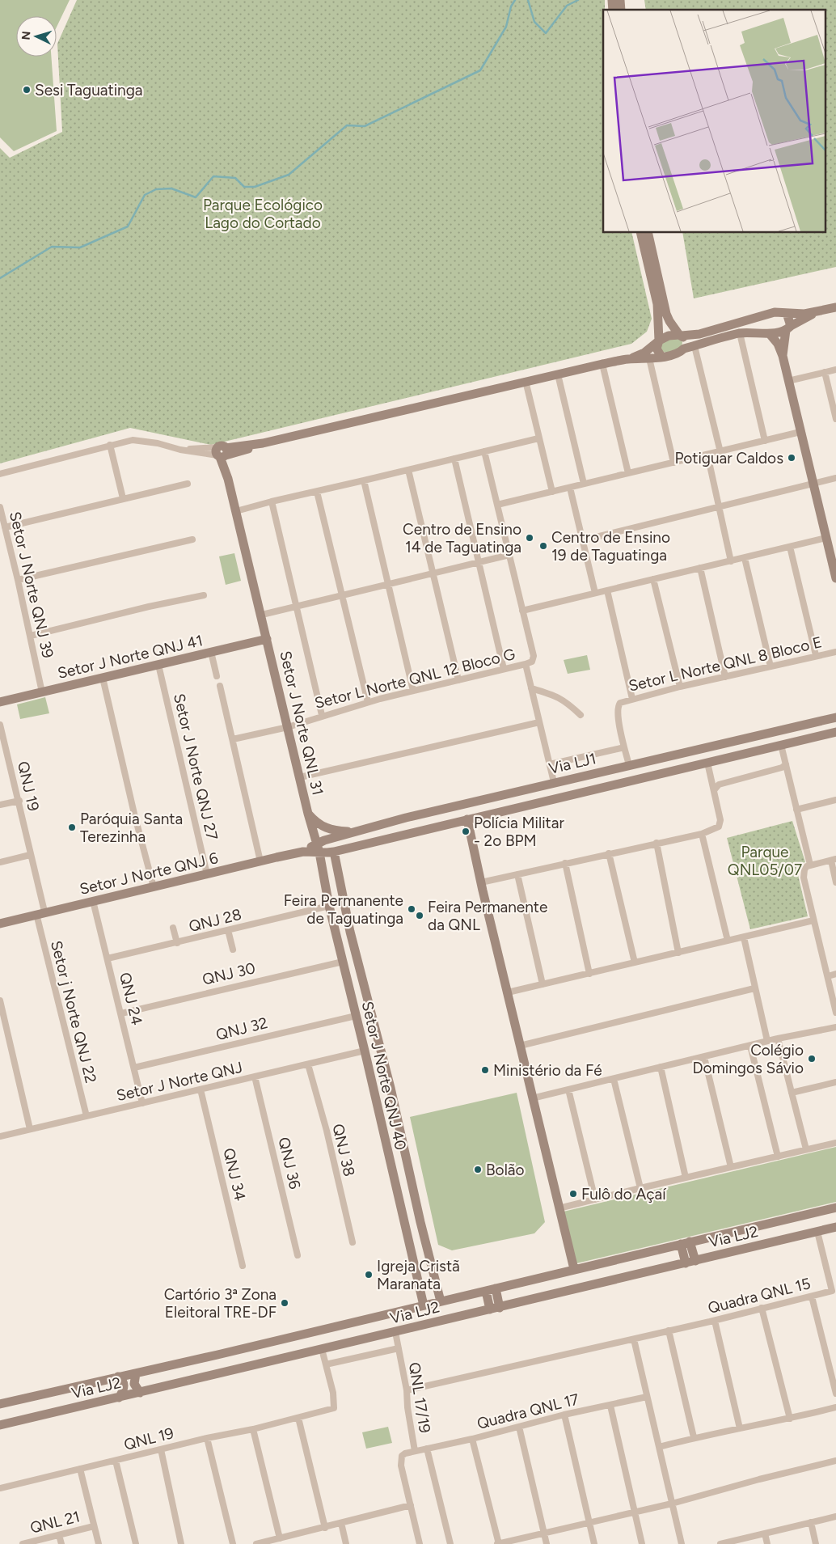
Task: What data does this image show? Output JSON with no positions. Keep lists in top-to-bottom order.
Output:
{
  "streets": {
    "main road": [
      "Setor J Norte QNJ 41",
      "Setor J Norte QNL 31",
      "Via LJ1",
      "Setor J Norte QNJ 6",
      "Setor J Norte QNJ 40",
      "Via LJ2"
    ],
    "street": [
      "Setor J Norte QNJ 39",
      "Setor L Norte QNL 8 Bloco E",
      "Setor L Norte QNL 12 Bloco G",
      "Setor J Norte QNJ 27",
      "QNJ 19",
      "QNJ 28",
      "QNJ 30",
      "QNJ 24",
      "Setor j Norte QNJ 22",
      "QNJ 32",
      "Setor J Norte QNJ",
      "QNJ 38",
      "QNJ 36",
      "QNJ 34",
      "Quadra QNL 15",
      "QNL 17/19",
      "Quadra QNL 17",
      "QNL 19",
      "QNL 21"
    ]
  },
  "crossings": [
    ["Setor J Norte QNJ 39", "Setor J Norte QNJ 41"],
    ["Setor J Norte QNJ 41", "Setor J Norte QNL 31"],
    ["Setor J Norte QNJ 41", "Setor J Norte QNJ 27"],
    ["Setor L Norte QNL 12 Bloco G", "Setor J Norte QNL 31"],
    ["Setor J Norte QNL 31", "Via LJ1"],
    ["Setor J Norte QNL 31", "Setor J Norte QNJ 6"],
    ["Setor J Norte QNL 31", "Setor J Norte QNJ 40"],
    ["Via LJ1", "Setor J Norte QNJ 6"],
    ["Via LJ1", "Setor J Norte QNJ 40"],
    ["Setor J Norte QNJ 27", "Setor J Norte QNJ 6"],
    ["QNJ 19", "Setor J Norte QNJ 6"],
    ["QNJ 19", "Setor j Norte QNJ 22"],
    ["Setor J Norte QNJ 6", "QNJ 24"],
    ["Setor J Norte QNJ 6", "Setor j Norte QNJ 22"],
    ["Setor J Norte QNJ 6", "Setor J Norte QNJ 40"],
    ["QNJ 28", "QNJ 24"],
    ["QNJ 28", "Setor J Norte QNJ 40"],
    ["QNJ 30", "QNJ 24"],
    ["QNJ 30", "Setor J Norte QNJ 40"],
    ["QNJ 24", "QNJ 32"],
    ["QNJ 24", "Setor J Norte QNJ"],
    ["Setor j Norte QNJ 22", "Setor J Norte QNJ"],
    ["QNJ 32", "Setor J Norte QNJ 40"],
    ["Setor J Norte QNJ 40", "Setor J Norte QNJ"],
    ["Setor J Norte QNJ 40", "Via LJ2"],
    ["Setor J Norte QNJ", "QNJ 38"],
    ["Setor J Norte QNJ", "QNJ 36"],
    ["Setor J Norte QNJ", "QNJ 34"],
    ["Via LJ2", "Quadra QNL 15"],
    ["Via LJ2", "QNL 17/19"],
    ["QNL 17/19", "Quadra QNL 17"]
  ],
  "parks": ["Parque Ecológico Lago do Cortado", "Parque QNL05/07"],
  "places": [
    "Sesi Taguatinga",
    "Potiguar Caldos",
    "Centro de Ensino 14 de Taguatinga",
    "Centro de Ensino 19 de Taguatinga",
    "Paróquia Santa Terezinha",
    "Polícia Militar - 2o BPM",
    "Feira Permanente de Taguatinga",
    "Feira Permanente da QNL",
    "Colégio Domingos Sávio",
    "Ministério da Fé",
    "Bolão",
    "Fulô do Açaí",
    "Igreja Cristã Maranata",
    "Cartório 3ª Zona Eleitoral TRE-DF"
  ],
  "north": "left"
}
